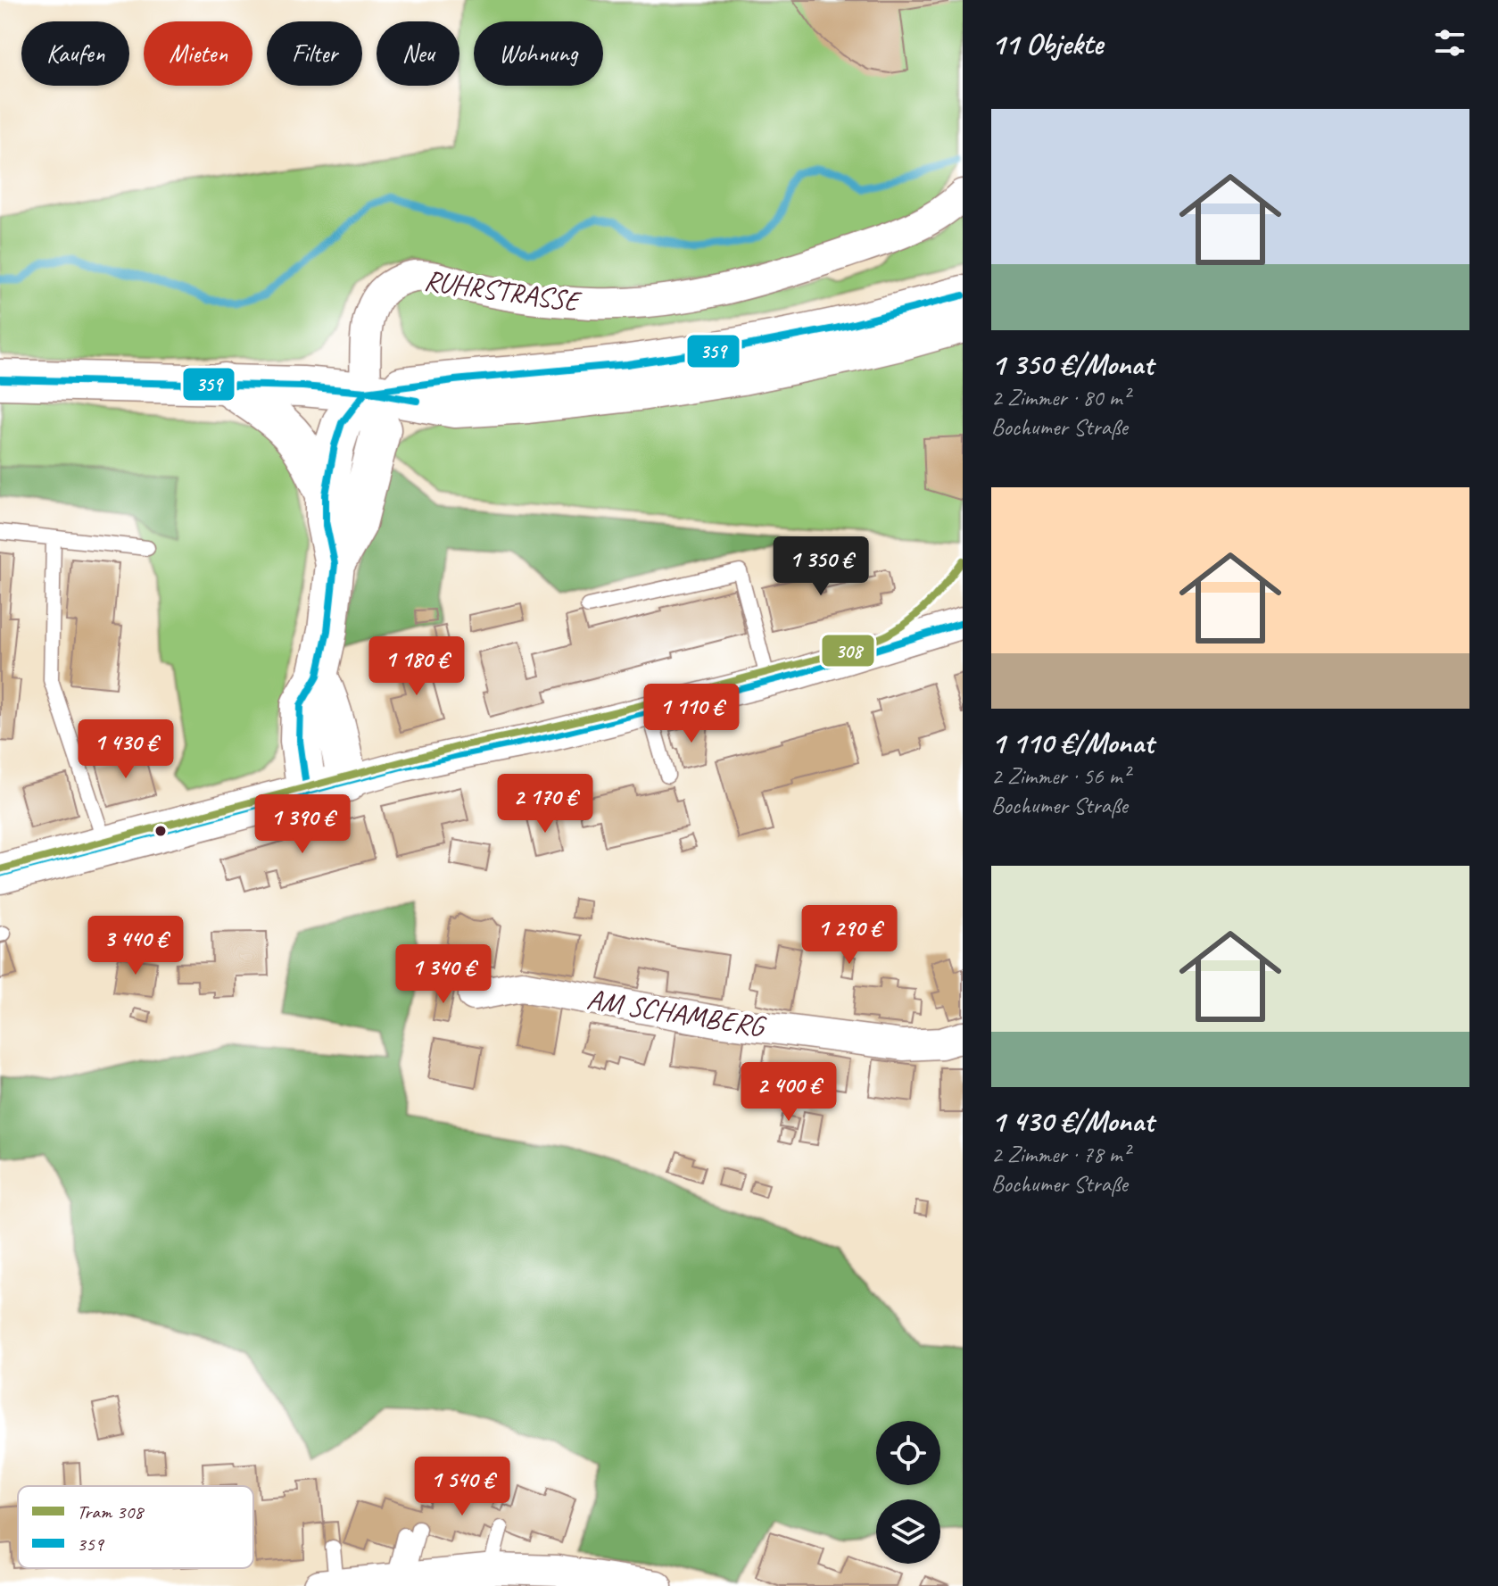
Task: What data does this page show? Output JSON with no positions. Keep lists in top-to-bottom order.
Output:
{
  "streets": {
    "street": ["RUHRSTRASSE", "AM SCHAMBERG"]
  },
  "lines": ["transit line 359", "tram line 308"],
  "legend": ["Tram 308", "359"],
  "page": {
    "heading": "11 Objekte",
    "chip": [
      "Kaufen",
      "Mieten",
      "Filter",
      "Neu",
      "Wohnung"
    ],
    "list": [
      {
        "name": "1 350 €/Monat",
        "note": "2 Zimmer · 80 m² · Bochumer Straße"
      },
      {
        "name": "1 110 €/Monat",
        "note": "2 Zimmer · 56 m² · Bochumer Straße"
      },
      {
        "name": "1 430 €/Monat",
        "note": "2 Zimmer · 78 m² · Bochumer Straße"
      }
    ],
    "price": [
      "1 350 €",
      "1 180 €",
      "1 110 €",
      "1 430 €",
      "2 170 €",
      "1 390 €",
      "1 290 €",
      "3 440 €",
      "1 340 €",
      "2 400 €",
      "1 540 €"
    ]
  }
}
